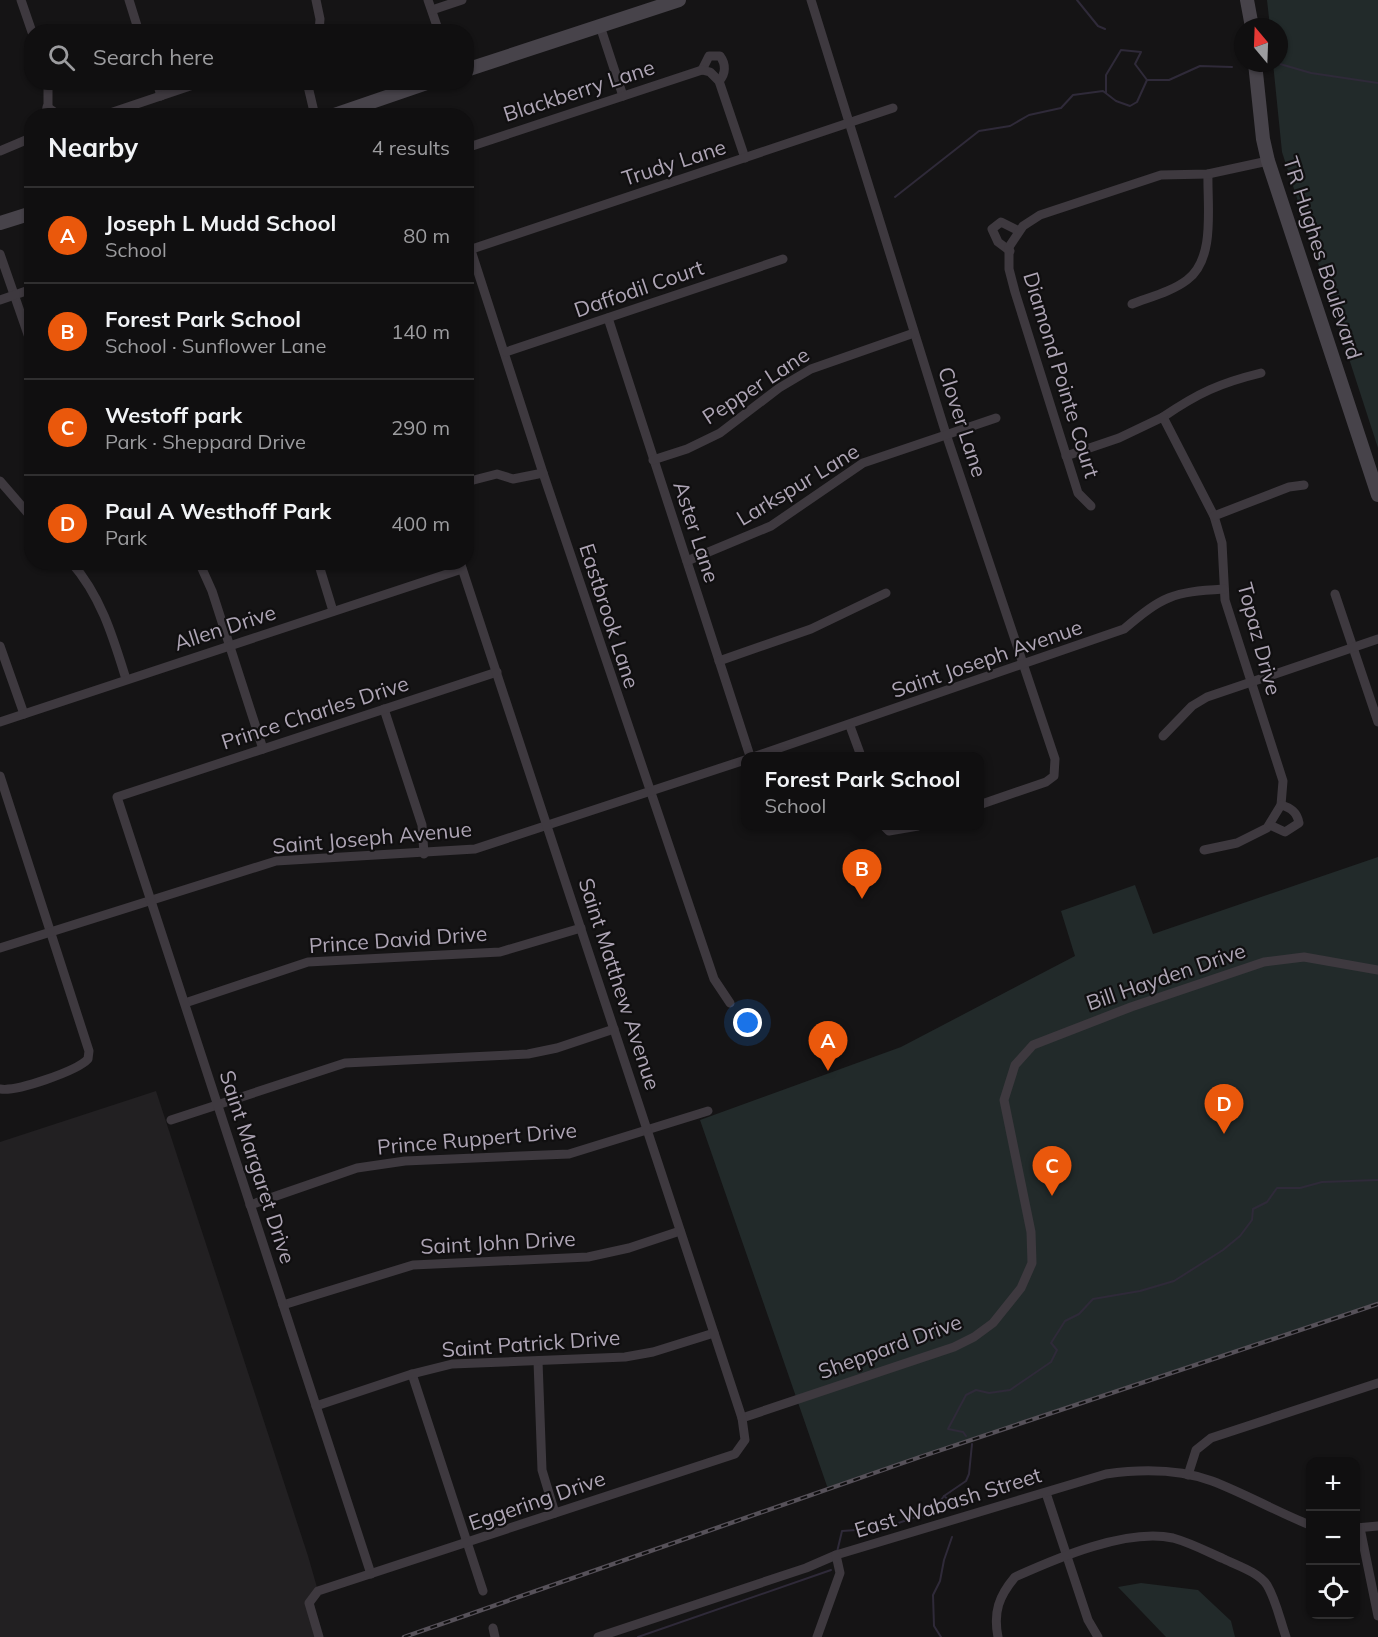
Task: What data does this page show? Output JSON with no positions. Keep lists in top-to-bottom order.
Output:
{
  "streets": {
    "main road": ["TR Hughes Boulevard"],
    "street": [
      "Blackberry Lane",
      "Trudy Lane",
      "Daffodil Court",
      "Diamond Pointe Court",
      "Pepper Lane",
      "Clover Lane",
      "Larkspur Lane",
      "Aster Lane",
      "Eastbrook Lane",
      "Allen Drive",
      "Topaz Drive",
      "Saint Joseph Avenue",
      "Prince Charles Drive",
      "Prince David Drive",
      "Bill Hayden Drive",
      "Saint Matthew Avenue",
      "Prince Ruppert Drive",
      "Saint Margaret Drive",
      "Saint John Drive",
      "Saint Patrick Drive",
      "Sheppard Drive",
      "Eggering Drive",
      "East Wabash Street"
    ]
  },
  "crossings": [
    ["Trudy Lane", "Clover Lane"],
    ["Daffodil Court", "Aster Lane"],
    ["Daffodil Court", "Eastbrook Lane"],
    ["Pepper Lane", "Clover Lane"],
    ["Pepper Lane", "Aster Lane"],
    ["Clover Lane", "Larkspur Lane"],
    ["Clover Lane", "Saint Joseph Avenue"],
    ["Larkspur Lane", "Aster Lane"],
    ["Eastbrook Lane", "Saint Joseph Avenue"],
    ["Topaz Drive", "Saint Joseph Avenue"],
    ["Saint Joseph Avenue", "Saint Matthew Avenue"],
    ["Saint Joseph Avenue", "Saint Margaret Drive"],
    ["Prince Charles Drive", "Saint Matthew Avenue"],
    ["Prince Charles Drive", "Saint Margaret Drive"],
    ["Prince David Drive", "Saint Matthew Avenue"],
    ["Prince David Drive", "Saint Margaret Drive"],
    ["Bill Hayden Drive", "Sheppard Drive"],
    ["Saint Matthew Avenue", "Prince Ruppert Drive"],
    ["Saint Matthew Avenue", "Saint John Drive"],
    ["Saint Matthew Avenue", "Saint Patrick Drive"],
    ["Saint Matthew Avenue", "Sheppard Drive"],
    ["Saint Matthew Avenue", "Eggering Drive"],
    ["Prince Ruppert Drive", "Saint Margaret Drive"],
    ["Saint Margaret Drive", "Saint John Drive"],
    ["Saint Margaret Drive", "Saint Patrick Drive"],
    ["Saint Margaret Drive", "Eggering Drive"],
    ["Sheppard Drive", "Eggering Drive"]
  ],
  "north": "top",
  "page": {
    "search": "Search here",
    "heading": ["Nearby", "4 results"],
    "list": [
      {
        "mark": "A",
        "name": "Joseph L Mudd School",
        "note": "School",
        "value": "80 m"
      },
      {
        "mark": "B",
        "name": "Forest Park School",
        "note": "School · Sunflower Lane",
        "value": "140 m"
      },
      {
        "mark": "C",
        "name": "Westoff park",
        "note": "Park · Sheppard Drive",
        "value": "290 m"
      },
      {
        "mark": "D",
        "name": "Paul A Westhoff Park",
        "note": "Park",
        "value": "400 m"
      }
    ],
    "popup": ["Forest Park School", "School"],
    "pins": [
      "B",
      "A",
      "D",
      "C"
    ],
    "map_buttons": ["+", "−"]
  }
}
